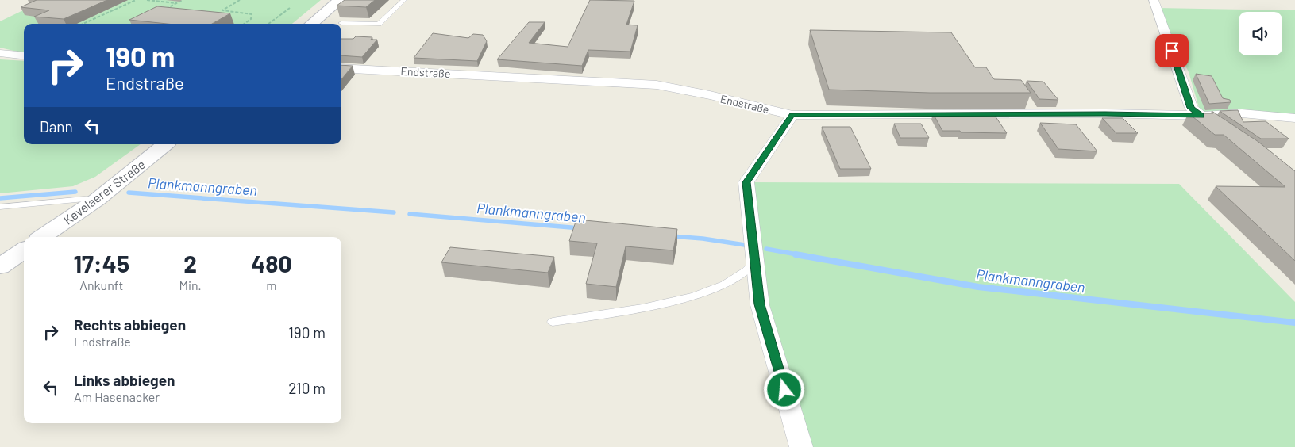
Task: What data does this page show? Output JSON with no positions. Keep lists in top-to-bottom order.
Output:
{
  "streets": {
    "street": ["Endstraße", "Kevelaerer Straße"]
  },
  "water": ["Plankmanngraben"],
  "page": {
    "turn": ["190 m", "Endstraße"],
    "then": "Dann",
    "eta": [
      "17:45",
      "Ankunft",
      "2",
      "Min.",
      "480",
      "m"
    ],
    "list": [
      {
        "name": "Rechts abbiegen",
        "note": "Endstraße",
        "value": "190 m"
      },
      {
        "name": "Links abbiegen",
        "note": "Am Hasenacker",
        "value": "210 m"
      }
    ]
  }
}
